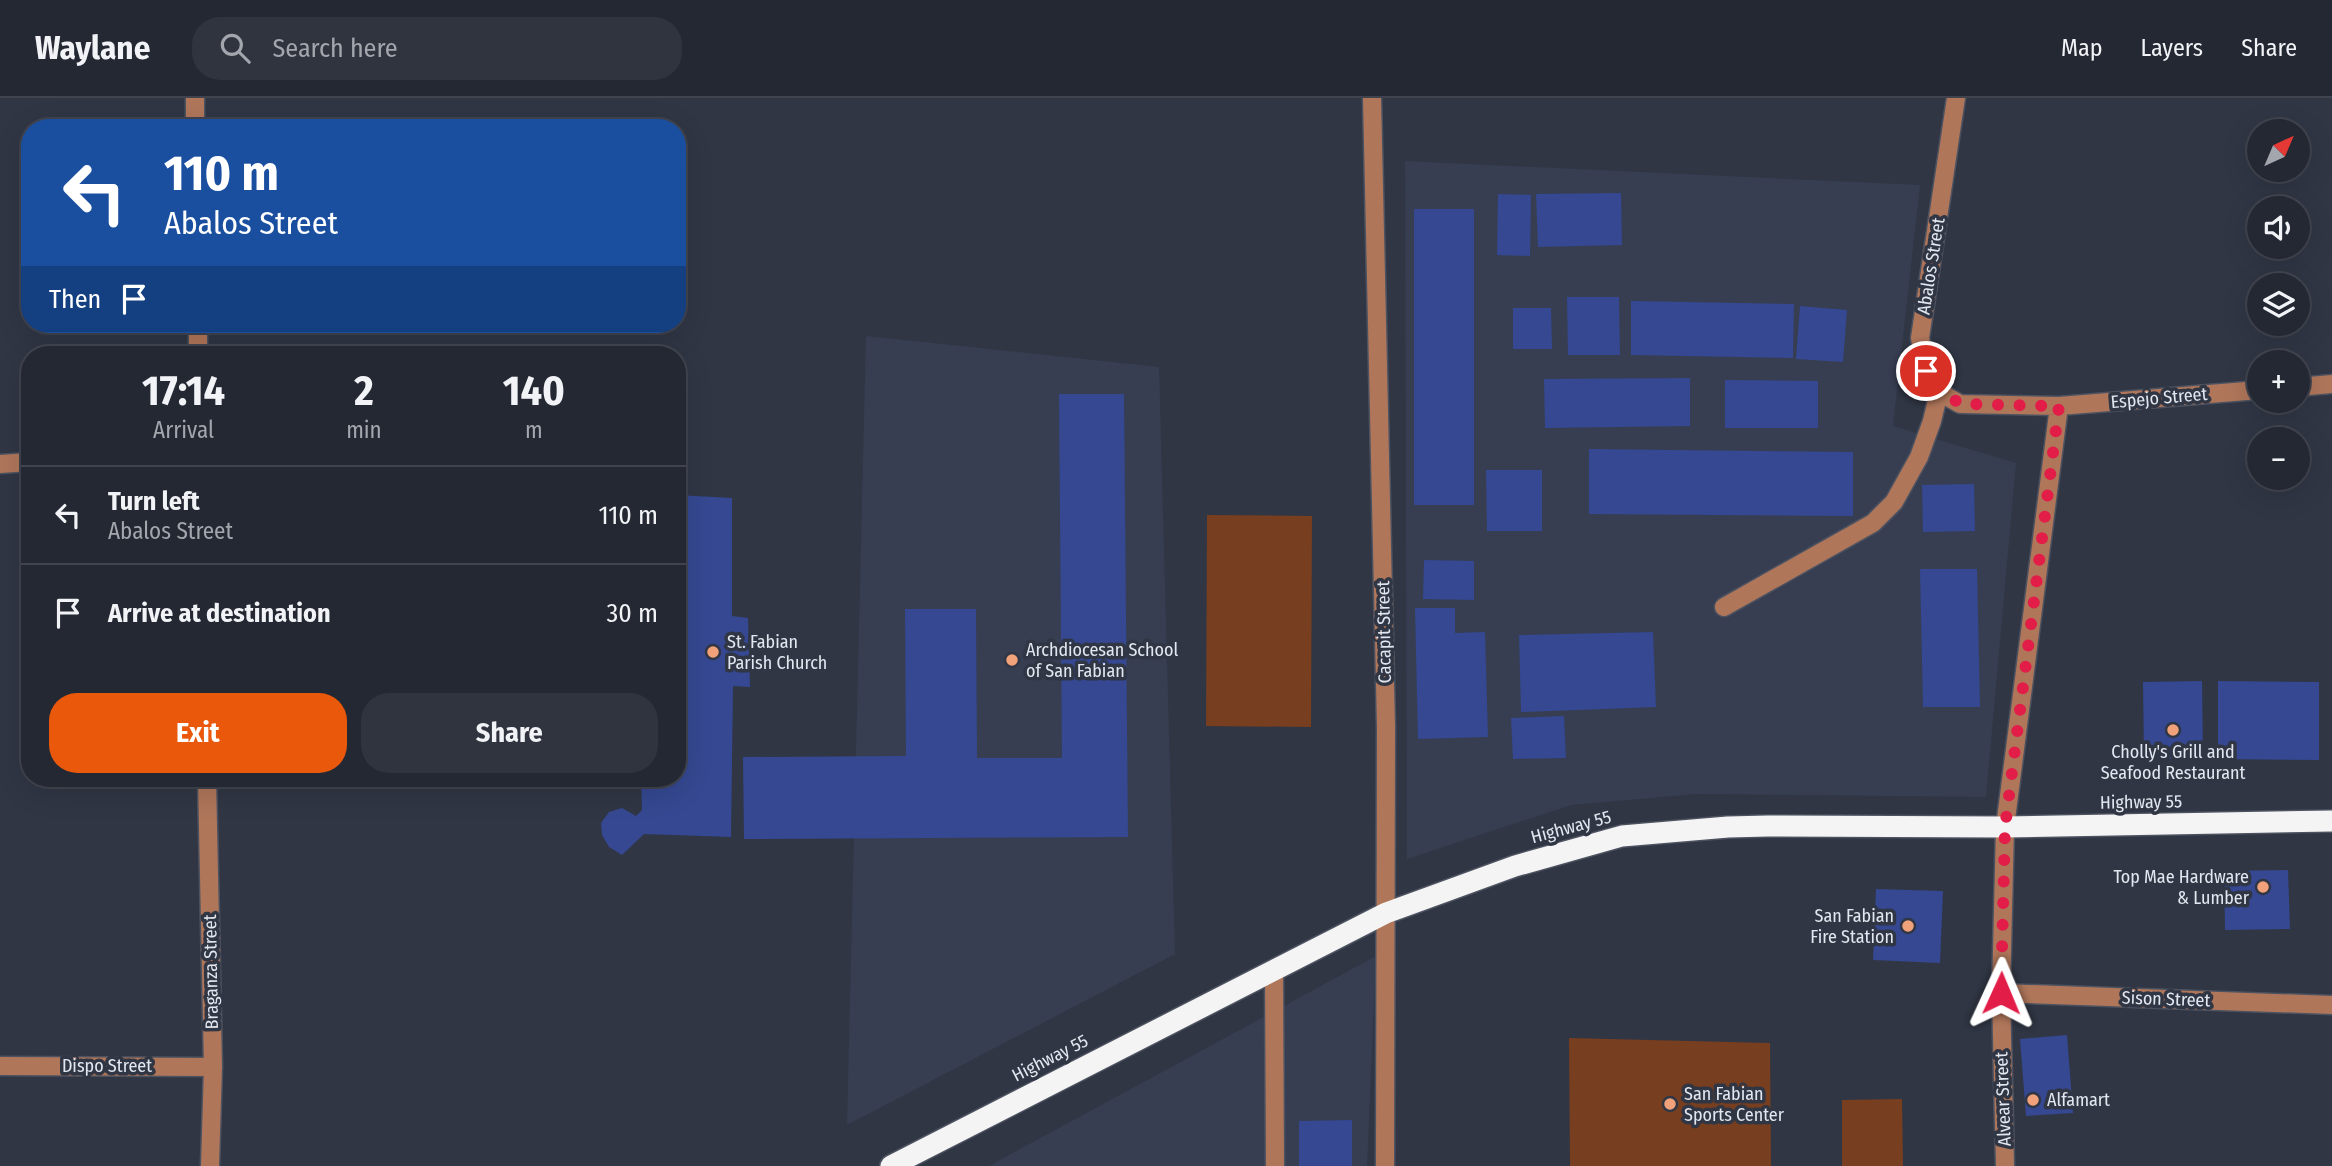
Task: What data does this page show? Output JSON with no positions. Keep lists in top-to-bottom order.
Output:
{
  "streets": {
    "highway": ["Highway 55"],
    "street": [
      "Abalos Street",
      "Espejo Street",
      "Cacapit Street",
      "Braganza Street",
      "Sison Street",
      "Dispo Street",
      "Alvear Street"
    ]
  },
  "crossings": [
    ["Espejo Street", "Alvear Street"],
    ["Cacapit Street", "Highway 55"],
    ["Highway 55", "Alvear Street"],
    ["Braganza Street", "Dispo Street"],
    ["Sison Street", "Alvear Street"]
  ],
  "places": [
    "St. Fabian Parish Church",
    "Archdiocesan School of San Fabian",
    "Cholly's Grill and Seafood Restaurant",
    "Top Mae Hardware & Lumber",
    "San Fabian Fire Station",
    "Alfamart",
    "San Fabian Sports Center"
  ],
  "north": "top right",
  "page": {
    "header": "Waylane",
    "search": "Search here",
    "nav": ["Map", "Layers", "Share"],
    "map_buttons": ["+", "−"],
    "turn": ["110 m", "Abalos Street"],
    "then": "Then",
    "eta": [
      "17:14",
      "Arrival",
      "2",
      "min",
      "140",
      "m"
    ],
    "list": [
      {
        "name": "Turn left",
        "note": "Abalos Street",
        "value": "110 m"
      },
      {
        "name": "Arrive at destination",
        "value": "30 m"
      }
    ],
    "buttons": ["Exit", "Share"]
  }
}
